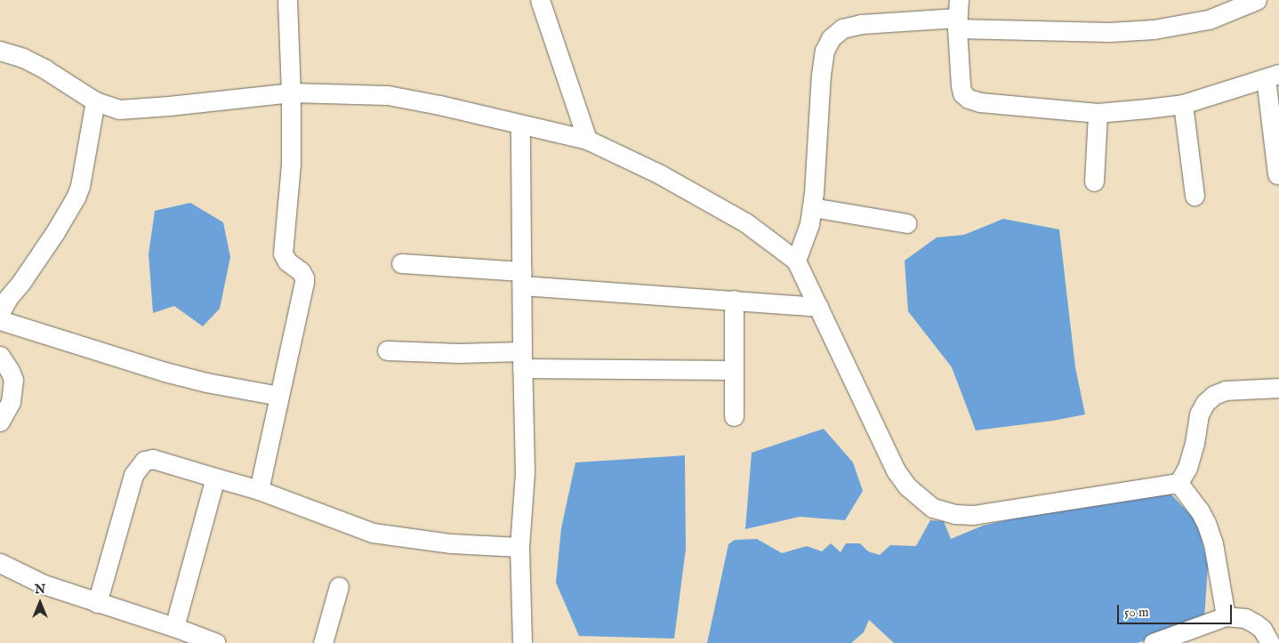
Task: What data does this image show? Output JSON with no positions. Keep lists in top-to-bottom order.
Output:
{
  "scale_bar": "50 m",
  "north": "top"
}
